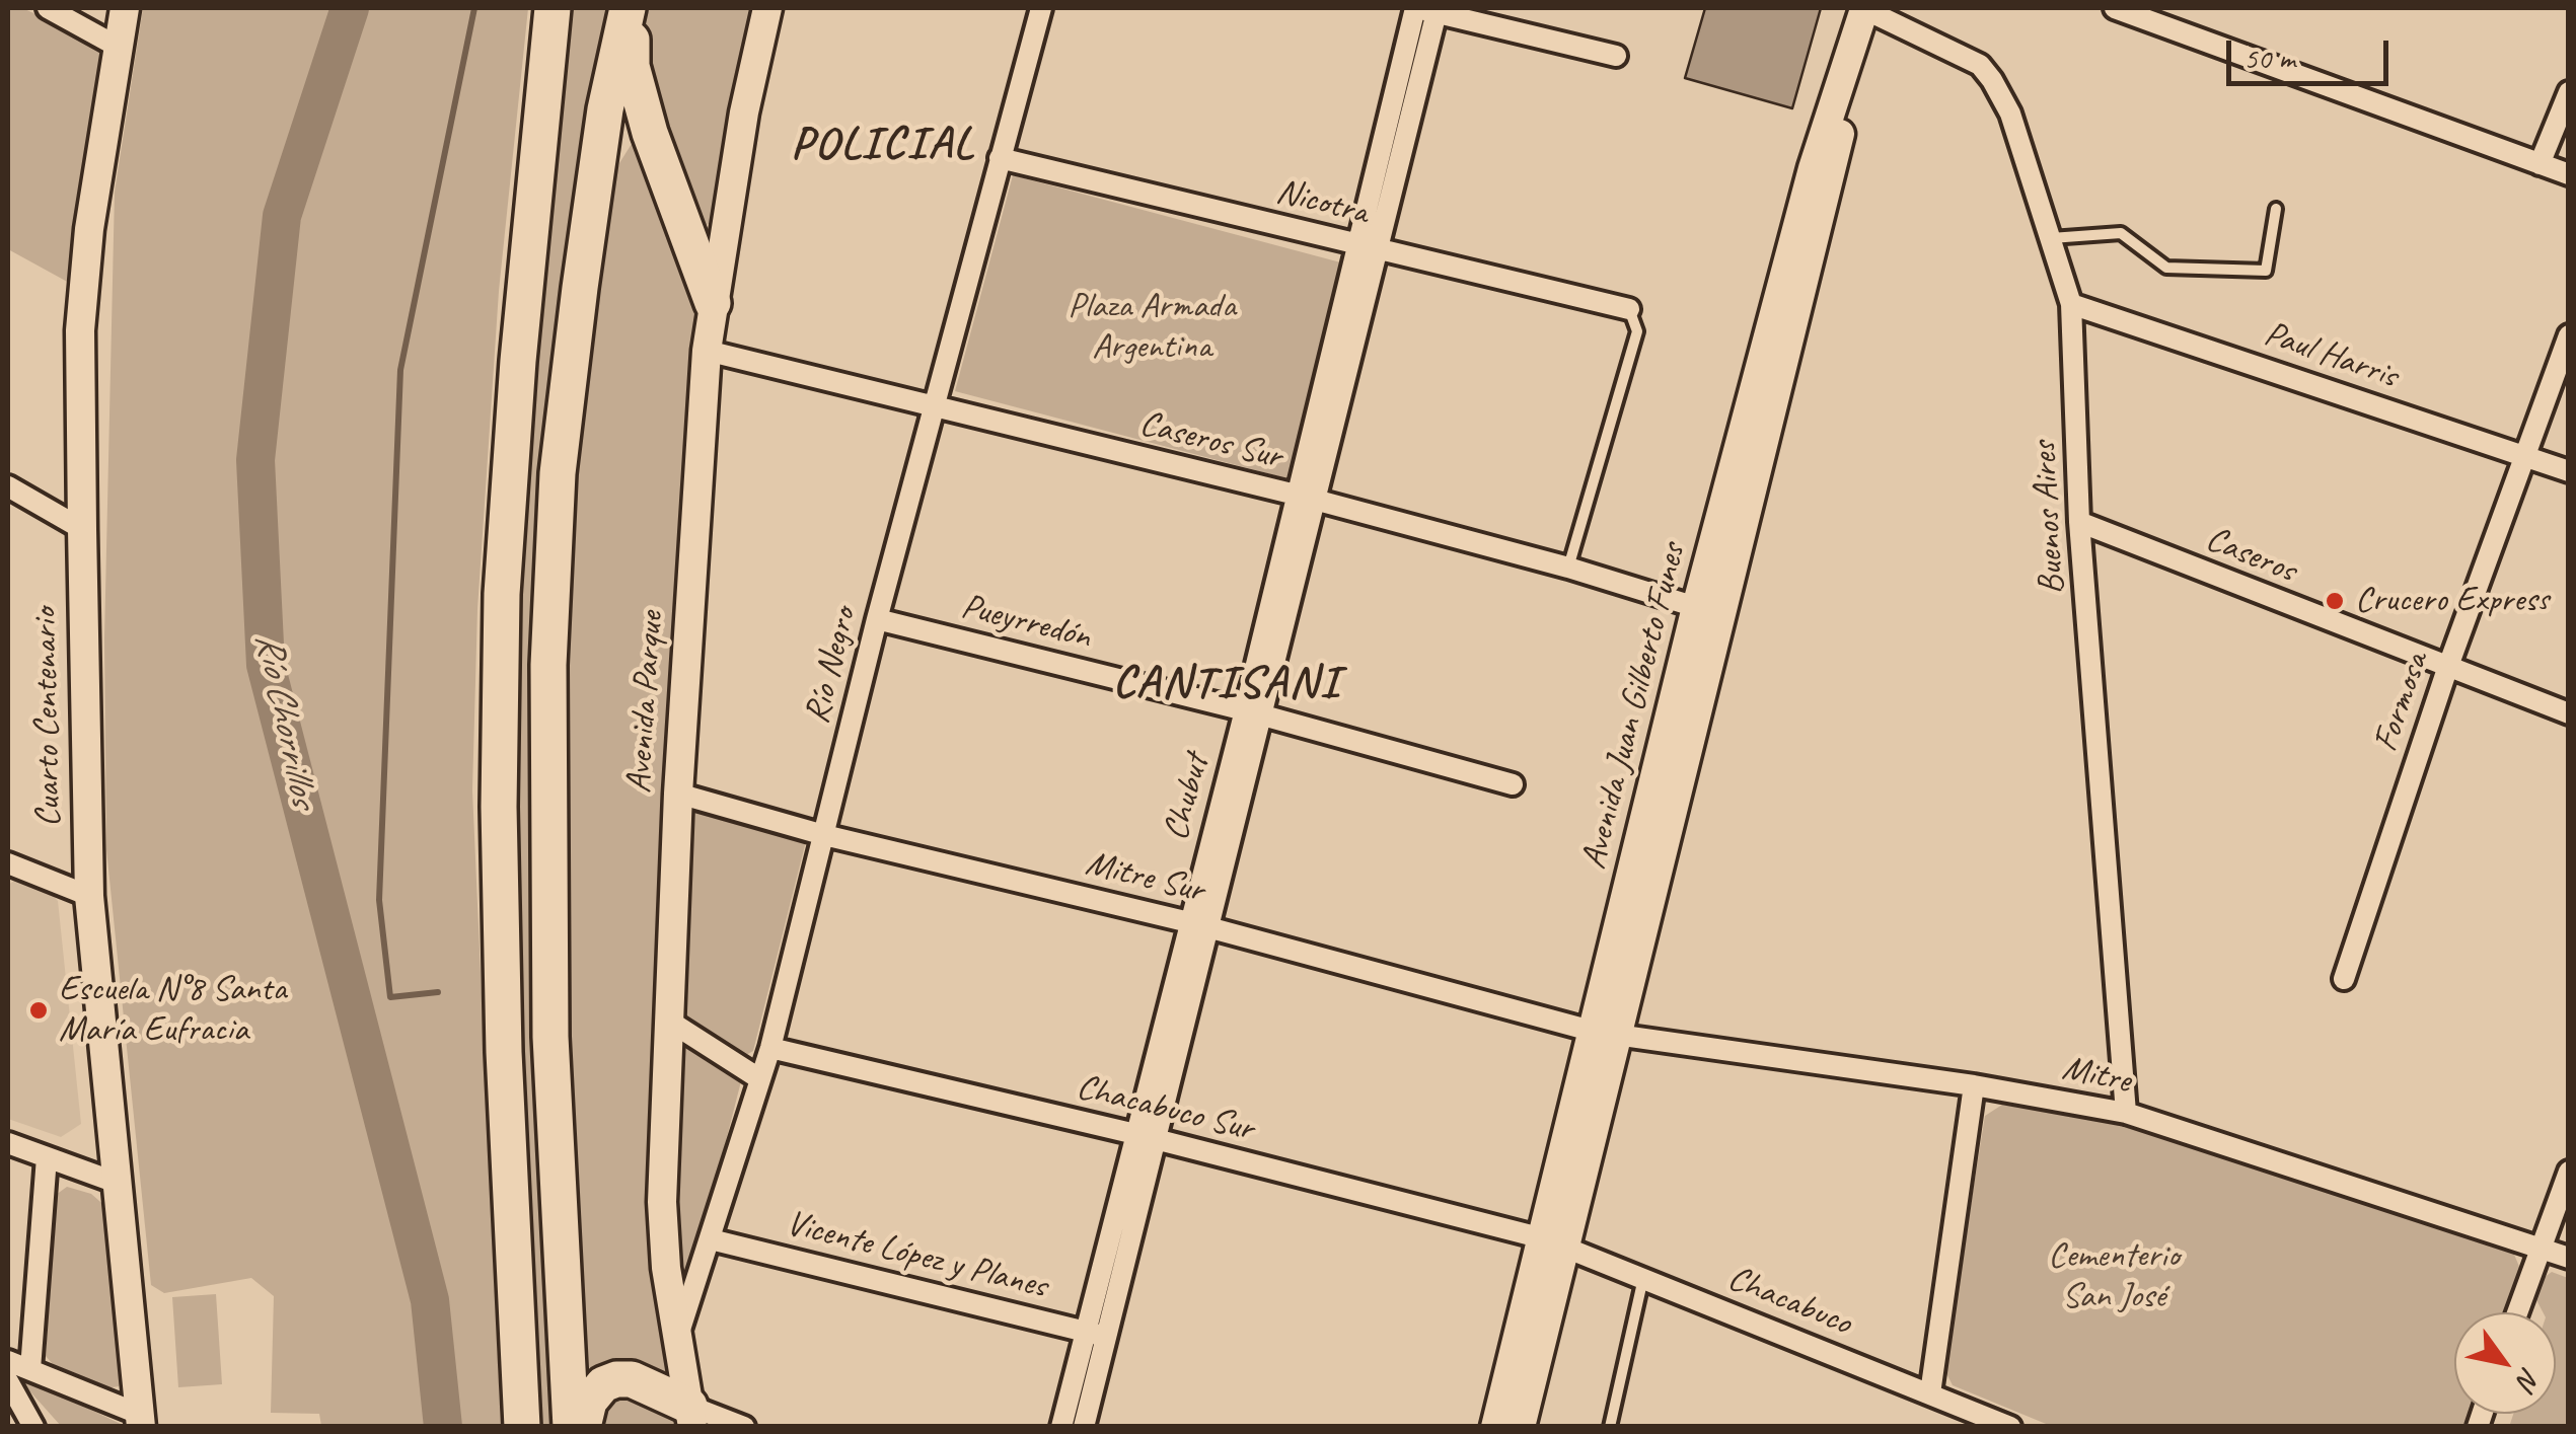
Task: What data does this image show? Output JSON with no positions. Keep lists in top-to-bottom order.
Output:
{
  "streets": {
    "main road": ["Avenida Parque", "Avenida Juan Gilberto Funes", "Cuarto Centenario"],
    "street": [
      "Nicotra",
      "Paul Harris",
      "Caseros Sur",
      "Buenos Aires",
      "Caseros",
      "Pueyrredón",
      "Río Negro",
      "Formosa",
      "Chubut",
      "Mitre Sur",
      "Mitre",
      "Chacabuco Sur",
      "Vicente López y Planes",
      "Chacabuco"
    ]
  },
  "crossings": [
    ["Nicotra", "Río Negro"],
    ["Nicotra", "Chubut"],
    ["Paul Harris", "Buenos Aires"],
    ["Paul Harris", "Formosa"],
    ["Caseros Sur", "Río Negro"],
    ["Caseros Sur", "Avenida Parque"],
    ["Caseros Sur", "Avenida Juan Gilberto Funes"],
    ["Caseros Sur", "Chubut"],
    ["Buenos Aires", "Caseros"],
    ["Buenos Aires", "Avenida Juan Gilberto Funes"],
    ["Buenos Aires", "Mitre"],
    ["Caseros", "Formosa"],
    ["Pueyrredón", "Río Negro"],
    ["Pueyrredón", "Chubut"],
    ["Río Negro", "Avenida Parque"],
    ["Río Negro", "Mitre Sur"],
    ["Río Negro", "Chacabuco Sur"],
    ["Río Negro", "Vicente López y Planes"],
    ["Avenida Parque", "Mitre Sur"],
    ["Avenida Juan Gilberto Funes", "Mitre Sur"],
    ["Avenida Juan Gilberto Funes", "Mitre"],
    ["Avenida Juan Gilberto Funes", "Chacabuco Sur"],
    ["Avenida Juan Gilberto Funes", "Chacabuco"],
    ["Chubut", "Mitre Sur"],
    ["Chubut", "Chacabuco Sur"],
    ["Chubut", "Vicente López y Planes"],
    ["Mitre Sur", "Mitre"],
    ["Chacabuco Sur", "Chacabuco"]
  ],
  "districts": ["POLICIAL", "CANTISANI"],
  "water": ["Río Chorrillos"],
  "parks": ["Plaza Armada Argentina", "Cementerio San José"],
  "places": ["Crucero Express", "Escuela N°8 Santa María Eufracia"],
  "scale_bar": "50 m",
  "north": "bottom right"
}
